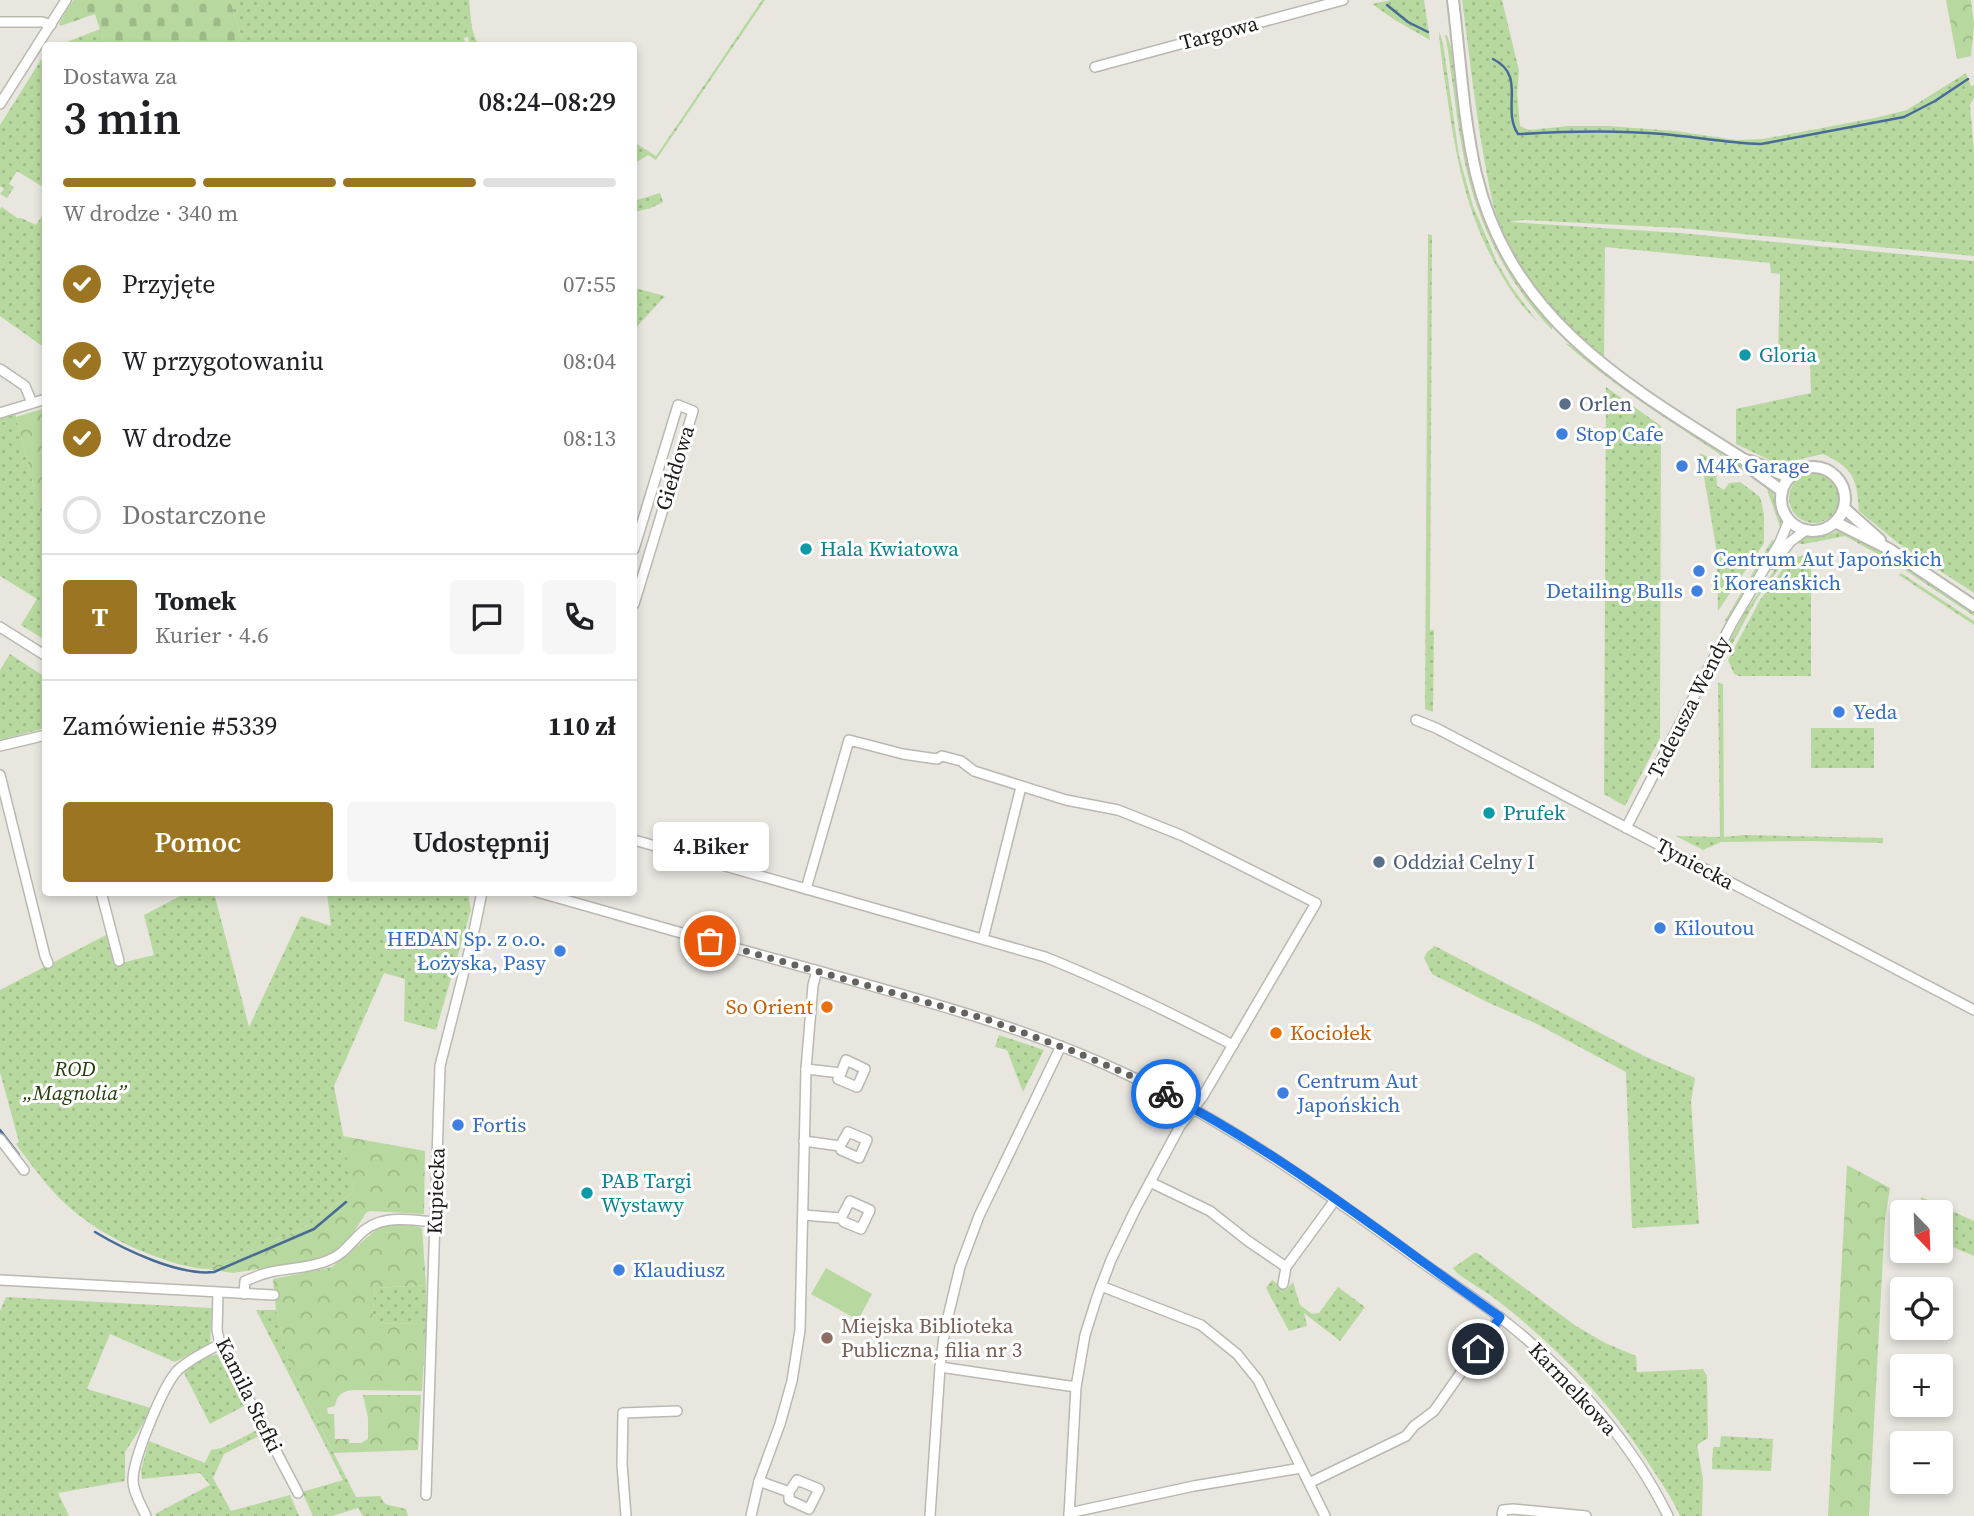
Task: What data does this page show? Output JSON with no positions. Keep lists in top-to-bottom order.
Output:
{
  "streets": {
    "street": [
      "Targowa",
      "Giełdowa",
      "Tadeusza Wendy",
      "Tyniecka",
      "Kupiecka",
      "Karmelkowa",
      "Kamila Stefki"
    ]
  },
  "crossings": [
    ["Tadeusza Wendy", "Tyniecka"]
  ],
  "parks": ["ROD „Magnolia”"],
  "places": [
    "Gloria",
    "Orlen",
    "Stop Cafe",
    "M4K Garage",
    "Hala Kwiatowa",
    "Centrum Aut Japońskich i Koreańskich",
    "Detailing Bulls",
    "Yeda",
    "Prufek",
    "Oddział Celny I",
    "Kiloutou",
    "4.Biker",
    "HEDAN Sp. z o.o. Łożyska, Pasy",
    "So Orient",
    "Kociołek",
    "Centrum Aut Japońskich",
    "Fortis",
    "PAB Targi Wystawy",
    "Klaudiusz",
    "Miejska Biblioteka Publiczna, filia nr 3"
  ],
  "north": "bottom right",
  "page": {
    "heading": ["3 min", "Dostawa za", "08:24–08:29"],
    "panel": [
      "Tomek",
      "Kurier · 4.6",
      "Zamówienie #5339",
      "110 zł"
    ],
    "bar": "W drodze · 340 m",
    "list": [
      ["Przyjęte", "07:55"],
      ["W przygotowaniu", "08:04"],
      ["W drodze", "08:13"],
      "Dostarczone"
    ],
    "round": "T",
    "buttons": ["Pomoc", "Udostępnij"],
    "bubble": "4.Biker",
    "map_buttons": ["+", "−"]
  }
}
